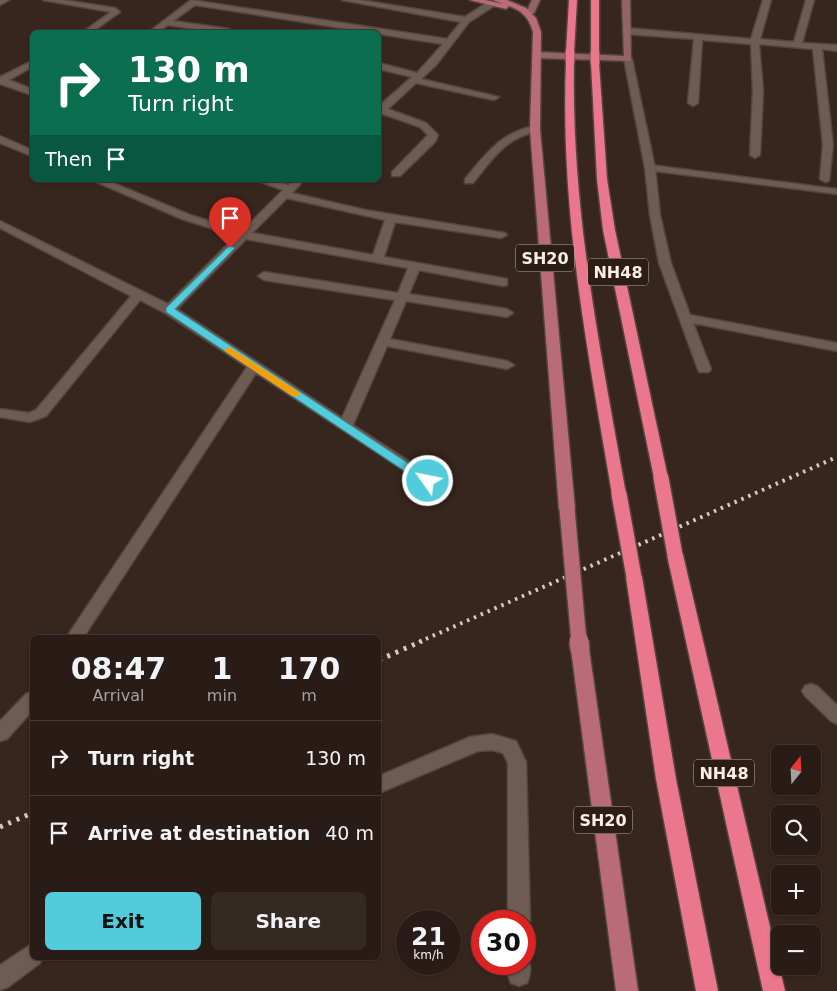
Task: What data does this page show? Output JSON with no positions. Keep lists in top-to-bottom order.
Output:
{
  "streets": {
    "highway": ["NH48"],
    "main road": ["SH20"]
  },
  "north": "top",
  "page": {
    "turn": ["130 m", "Turn right"],
    "then": "Then",
    "eta": [
      "08:47",
      "Arrival",
      "1",
      "min",
      "170",
      "m"
    ],
    "list": [
      {
        "name": "Turn right",
        "value": "130 m"
      },
      {
        "name": "Arrive at destination",
        "value": "40 m"
      }
    ],
    "map_buttons": ["+", "−"],
    "buttons": ["Exit", "Share"],
    "speed": "21 km/h",
    "limit": "30"
  }
}
